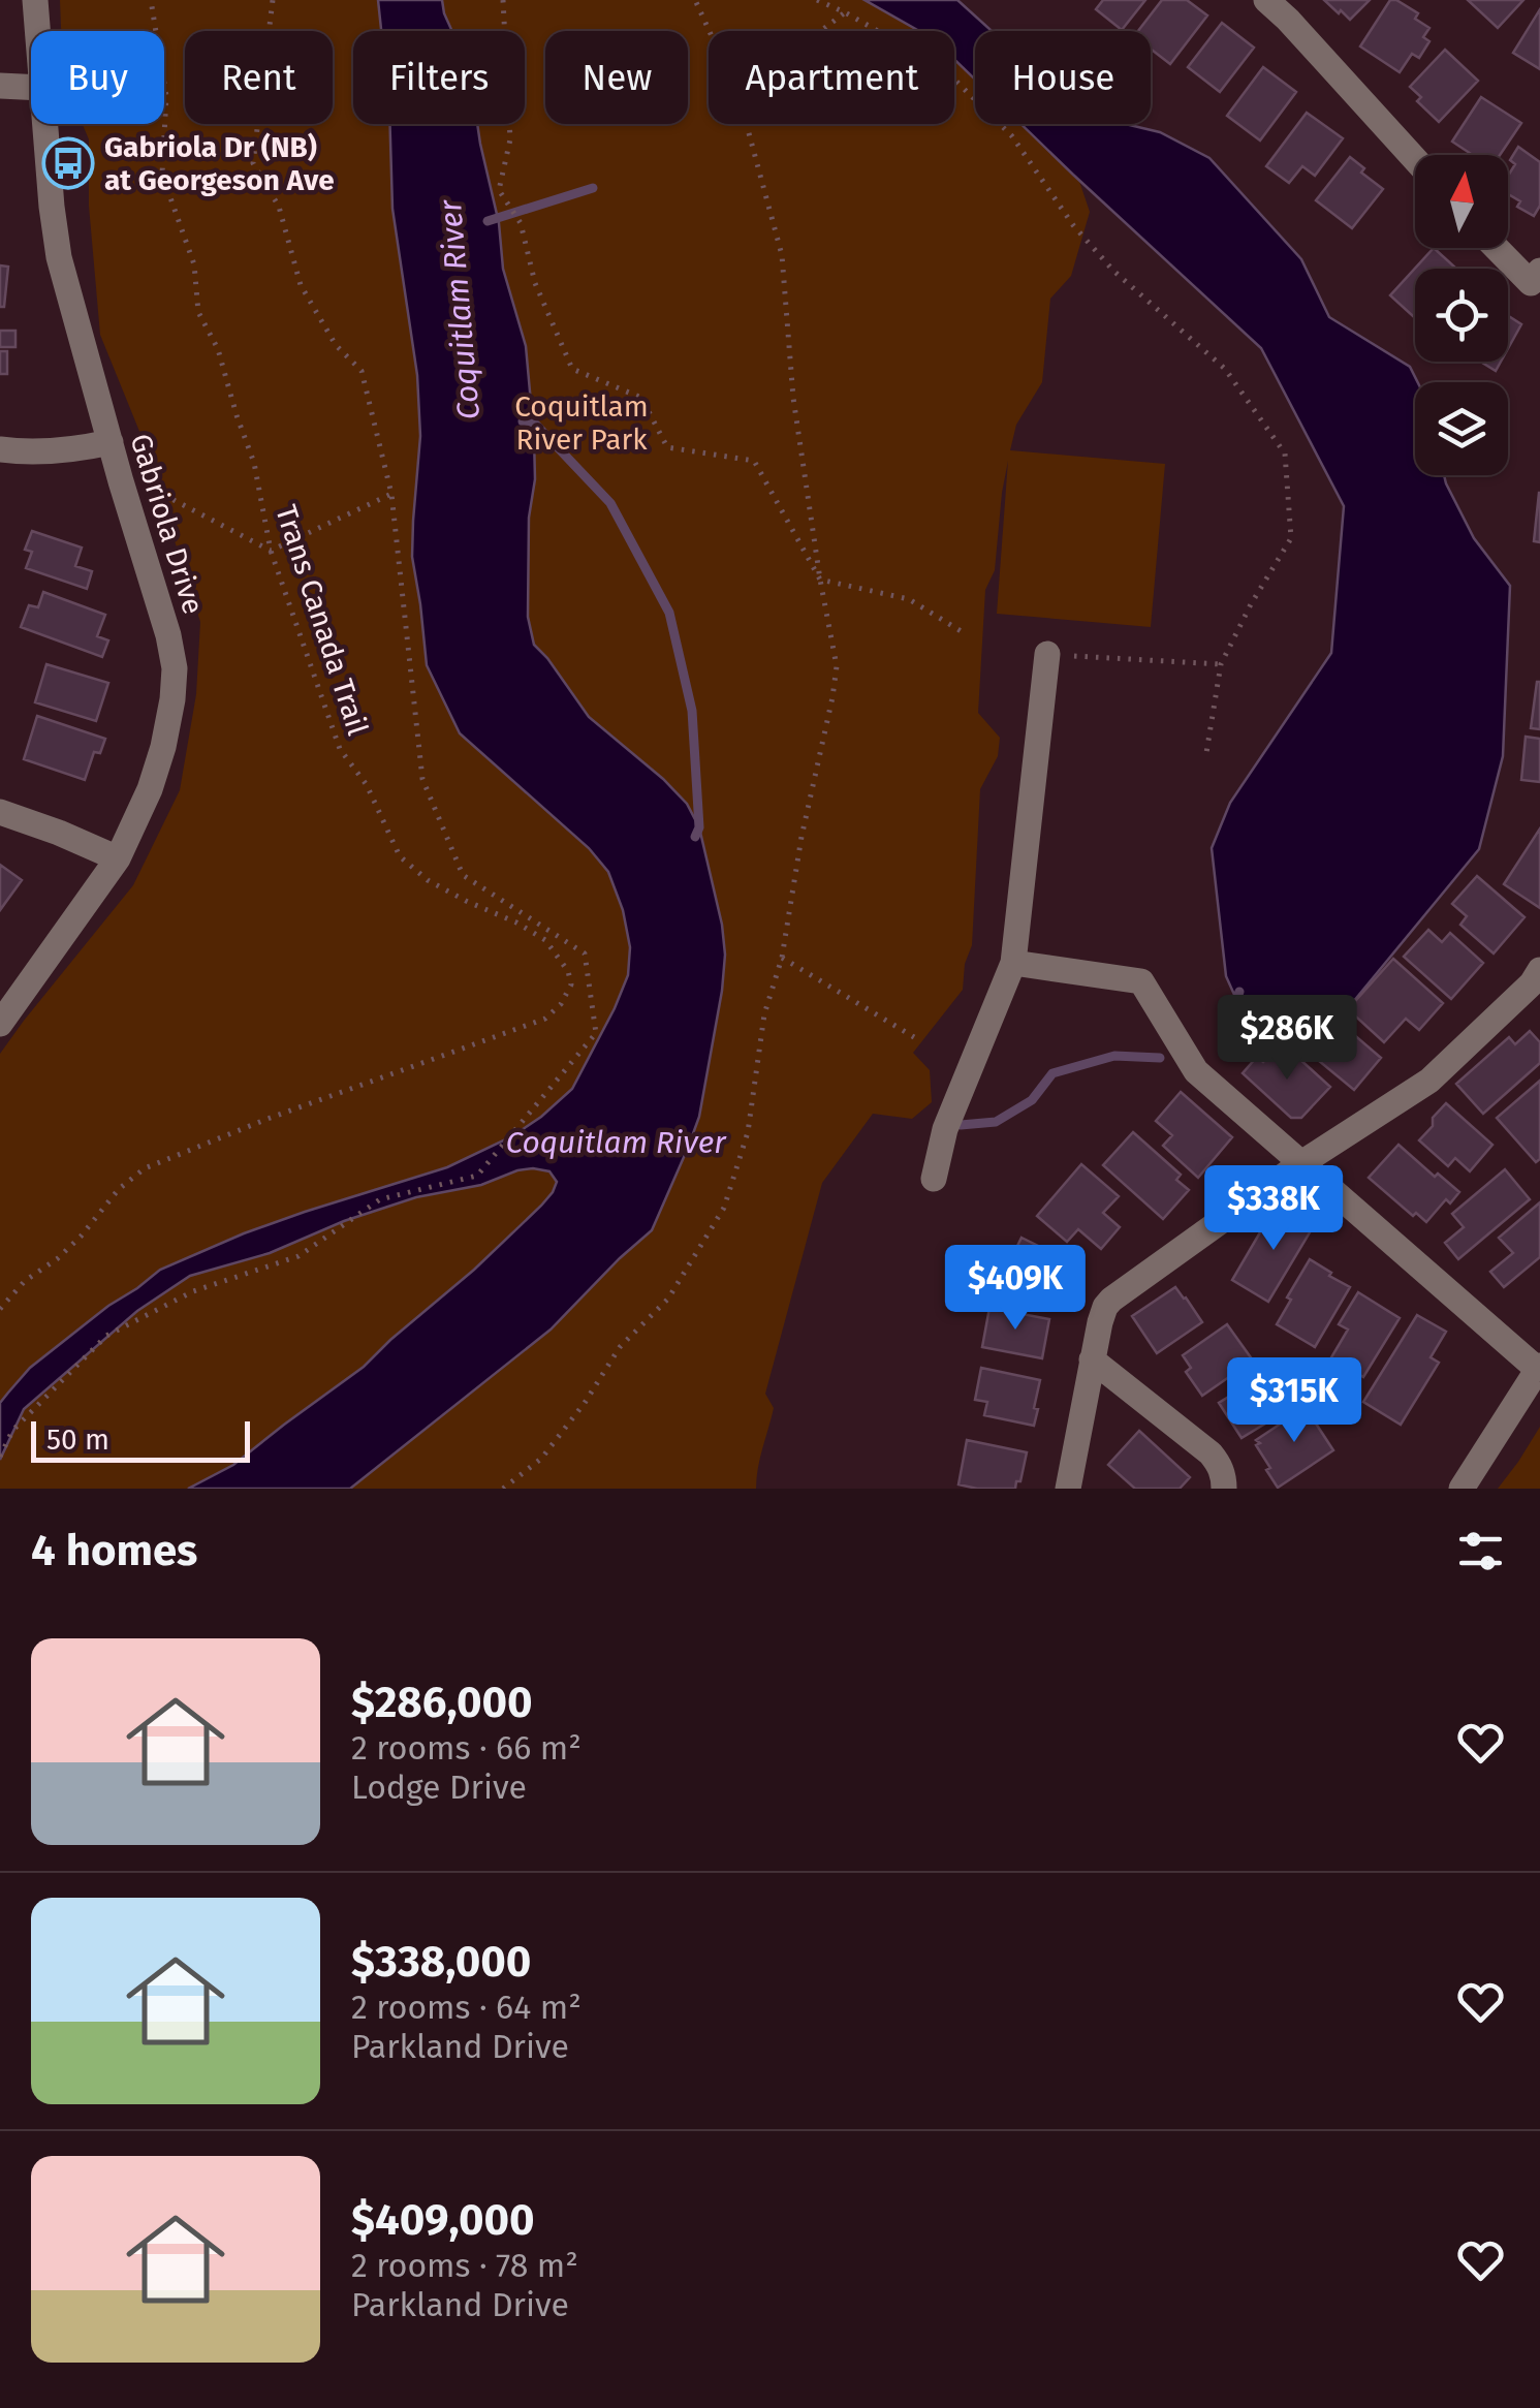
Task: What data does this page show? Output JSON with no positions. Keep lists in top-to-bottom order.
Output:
{
  "streets": {
    "street": ["Gabriola Drive"],
    "path": ["Trans Canada Trail"]
  },
  "water": ["Coquitlam River"],
  "parks": ["Coquitlam River Park"],
  "places": {
    "bus stop": ["Gabriola Dr (NB) at Georgeson Ave"]
  },
  "scale_bar": "50 m",
  "north": "top",
  "page": {
    "chip": [
      "Buy",
      "Rent",
      "Filters",
      "New",
      "Apartment",
      "House"
    ],
    "price": [
      "$286K",
      "$338K",
      "$409K",
      "$315K"
    ],
    "scale": "50 m",
    "heading": "4 homes",
    "list": [
      {
        "name": "$286,000",
        "note": "2 rooms · 66 m² · Lodge Drive"
      },
      {
        "name": "$338,000",
        "note": "2 rooms · 64 m² · Parkland Drive"
      },
      {
        "name": "$409,000",
        "note": "2 rooms · 78 m² · Parkland Drive"
      }
    ]
  }
}
